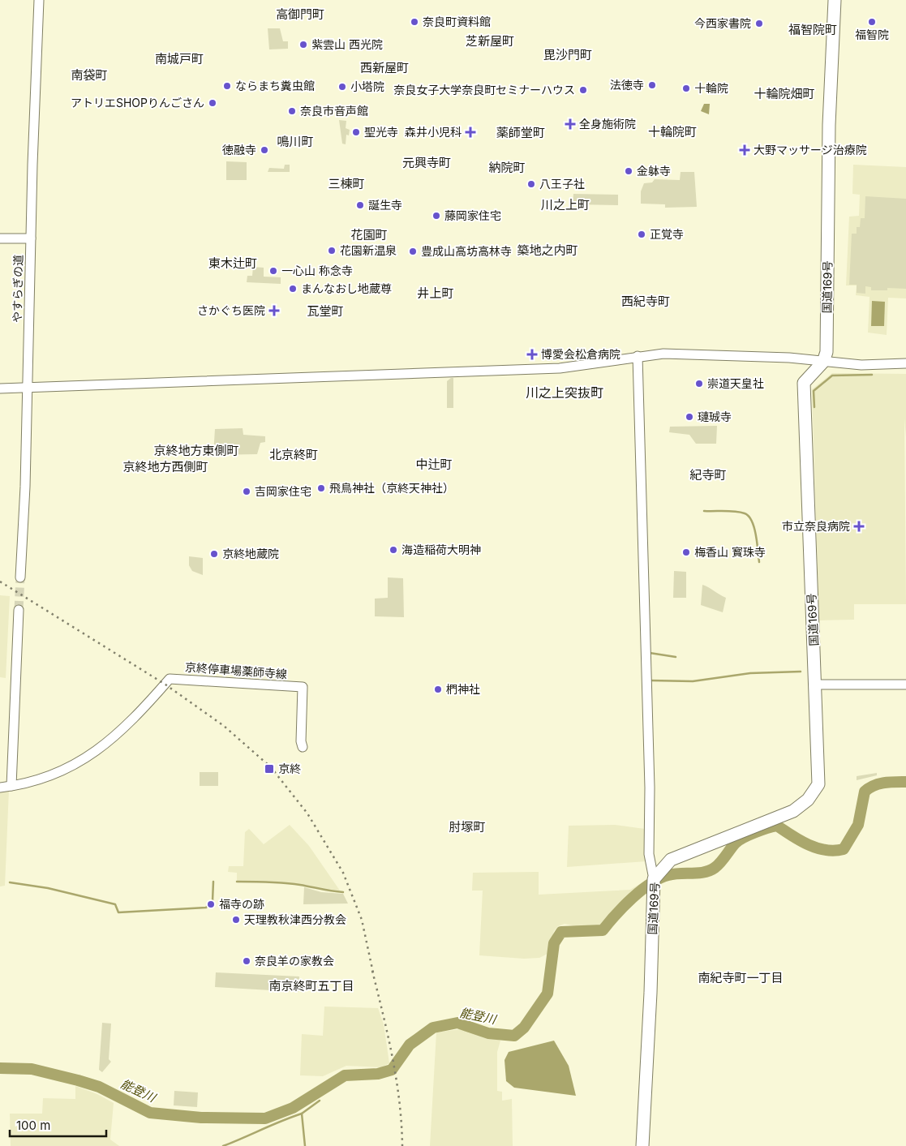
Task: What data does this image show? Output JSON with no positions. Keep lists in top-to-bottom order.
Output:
{
  "streets": {
    "highway": ["国道169号"],
    "street": ["やすらぎの道", "京終停車場薬師寺線"]
  },
  "districts": [
    "高御門町",
    "福智院町",
    "芝新屋町",
    "毘沙門町",
    "南城戸町",
    "西新屋町",
    "南袋町",
    "十輪院畑町",
    "十輪院町",
    "薬師堂町",
    "鳴川町",
    "元興寺町",
    "納院町",
    "三棟町",
    "川之上町",
    "花園町",
    "築地之内町",
    "東木辻町",
    "井上町",
    "西紀寺町",
    "瓦堂町",
    "川之上突抜町",
    "京終地方東側町",
    "北京終町",
    "中辻町",
    "京終地方西側町",
    "紀寺町",
    "肘塚町",
    "南紀寺町一丁目",
    "南京終町五丁目"
  ],
  "water": ["能登川"],
  "places": {
    "other": [
      "奈良町資料館",
      "福智院",
      "今西家書院",
      "紫雲山 西光院",
      "法徳寺",
      "ならまち糞虫館",
      "小塔院",
      "十輪院",
      "奈良女子大学奈良町セミナーハウス",
      "アトリエSHOPりんごさん",
      "奈良市音声館",
      "聖光寺",
      "徳融寺",
      "金躰寺",
      "八王子社",
      "誕生寺",
      "藤岡家住宅",
      "正覚寺",
      "花園新温泉",
      "豊成山高坊高林寺",
      "一心山 称念寺",
      "まんなおし地蔵尊",
      "崇道天皇社",
      "璉珹寺",
      "飛鳥神社（京終天神社）",
      "吉岡家住宅",
      "海造稲荷大明神",
      "梅香山 寳珠寺",
      "京終地蔵院",
      "椚神社",
      "福寺の跡",
      "天理教秋津西分教会",
      "奈良羊の家教会"
    ],
    "health": [
      "全身施術院",
      "森井小児科",
      "大野マッサージ治療院",
      "さかぐち医院",
      "博愛会松倉病院",
      "市立奈良病院"
    ],
    "transit": ["京終"]
  },
  "scale_bar": "100 m"
}
